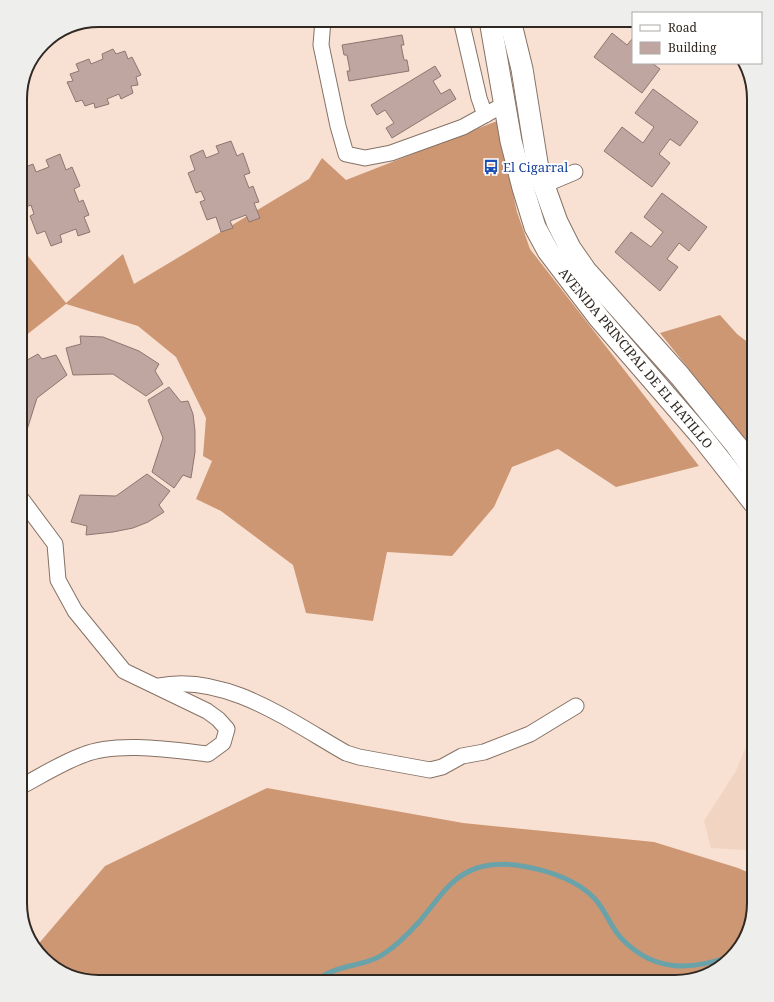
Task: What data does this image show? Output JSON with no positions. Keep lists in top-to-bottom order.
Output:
{
  "streets": {
    "main road": ["AVENIDA PRINCIPAL DE EL HATILLO"]
  },
  "places": {
    "bus stop": ["El Cigarral"]
  },
  "legend": ["Road", "Building"]
}
